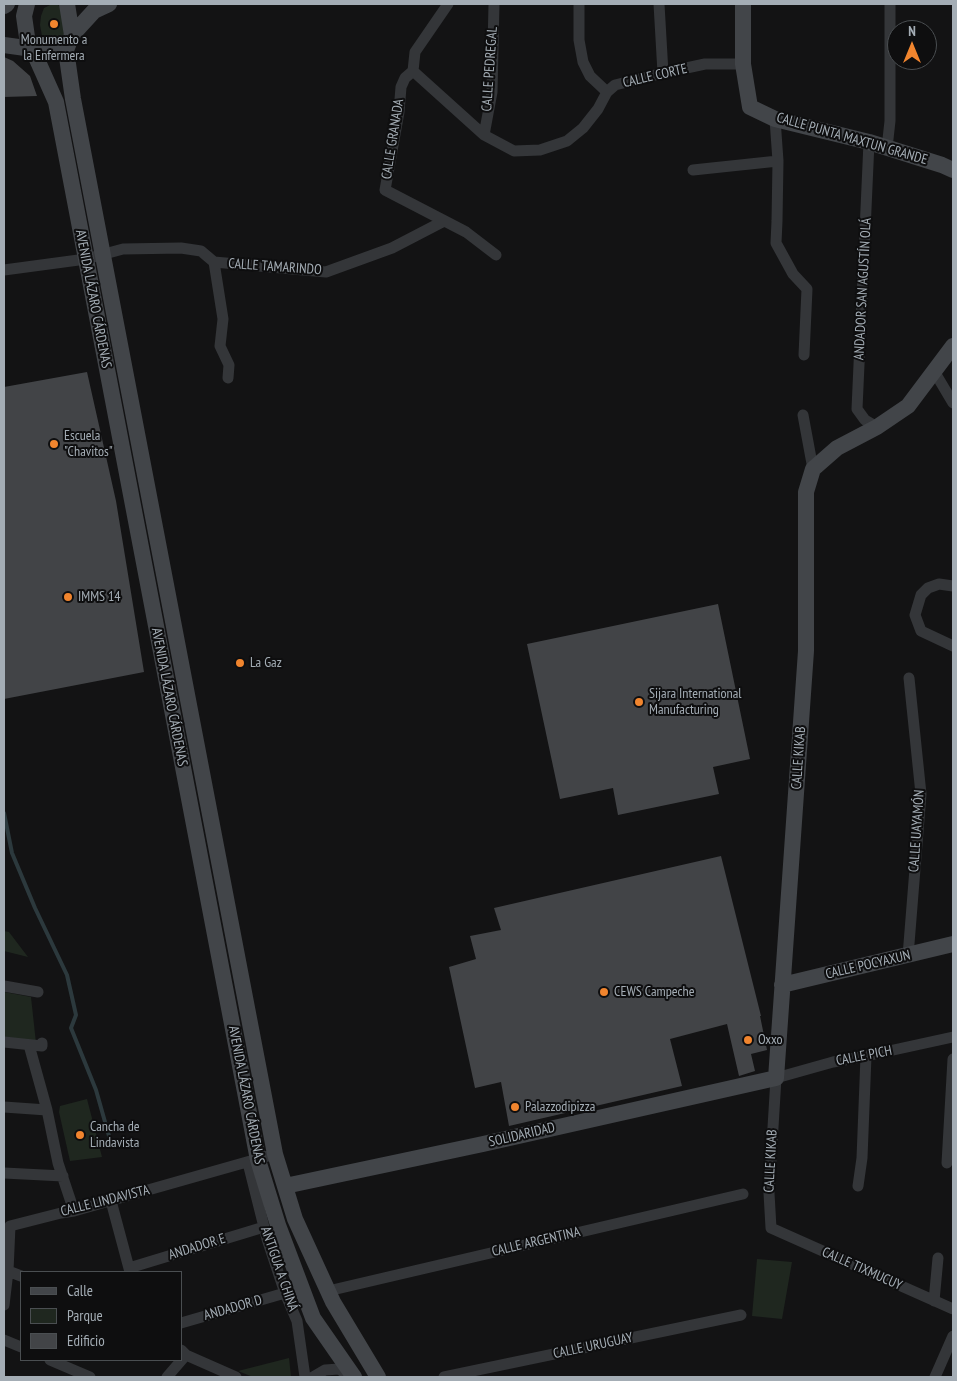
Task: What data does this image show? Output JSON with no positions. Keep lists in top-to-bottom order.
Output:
{
  "streets": {
    "main road": [
      "CALLE PUNTA MAXTUN GRANDE",
      "AVENIDA LÁZARO CÁRDENAS",
      "CALLE KIKAB",
      "CALLE POCYAXUN",
      "SOLIDARIDAD"
    ],
    "street": [
      "CALLE PEDREGAL",
      "CALLE CORTE",
      "CALLE GRANADA",
      "CALLE TAMARINDO",
      "ANDADOR SAN AGUSTÍN OLÁ",
      "CALLE UAYAMÓN",
      "CALLE PICH",
      "CALLE LINDAVISTA",
      "CALLE ARGENTINA",
      "ANDADOR E",
      "ANTIGUA A CHINÁ",
      "CALLE TIXMUCUY",
      "ANDADOR D",
      "CALLE URUGUAY"
    ]
  },
  "crossings": [
    ["CALLE PEDREGAL", "CALLE CORTE"],
    ["CALLE CORTE", "CALLE GRANADA"],
    ["CALLE CORTE", "CALLE PUNTA MAXTUN GRANDE"],
    ["CALLE GRANADA", "CALLE TAMARINDO"],
    ["CALLE PUNTA MAXTUN GRANDE", "ANDADOR SAN AGUSTÍN OLÁ"],
    ["CALLE TAMARINDO", "AVENIDA LÁZARO CÁRDENAS"],
    ["AVENIDA LÁZARO CÁRDENAS", "SOLIDARIDAD"],
    ["AVENIDA LÁZARO CÁRDENAS", "CALLE LINDAVISTA"],
    ["AVENIDA LÁZARO CÁRDENAS", "CALLE ARGENTINA"],
    ["AVENIDA LÁZARO CÁRDENAS", "ANTIGUA A CHINÁ"],
    ["CALLE KIKAB", "CALLE POCYAXUN"],
    ["CALLE KIKAB", "CALLE PICH"],
    ["CALLE KIKAB", "SOLIDARIDAD"],
    ["CALLE KIKAB", "CALLE TIXMUCUY"],
    ["CALLE UAYAMÓN", "CALLE POCYAXUN"],
    ["CALLE PICH", "SOLIDARIDAD"],
    ["CALLE LINDAVISTA", "ANTIGUA A CHINÁ"],
    ["ANDADOR E", "ANTIGUA A CHINÁ"],
    ["ANTIGUA A CHINÁ", "ANDADOR D"]
  ],
  "places": [
    "Monumento a la Enfermera",
    "Escuela \"Chavitos\"",
    "IMMS 14",
    "La Gaz",
    "Sijara International Manufacturing",
    "CEWS Campeche",
    "Oxxo",
    "Palazzodipizza",
    "Cancha de Lindavista"
  ],
  "legend": ["Calle", "Parque", "Edificio"],
  "north": "top"
}
